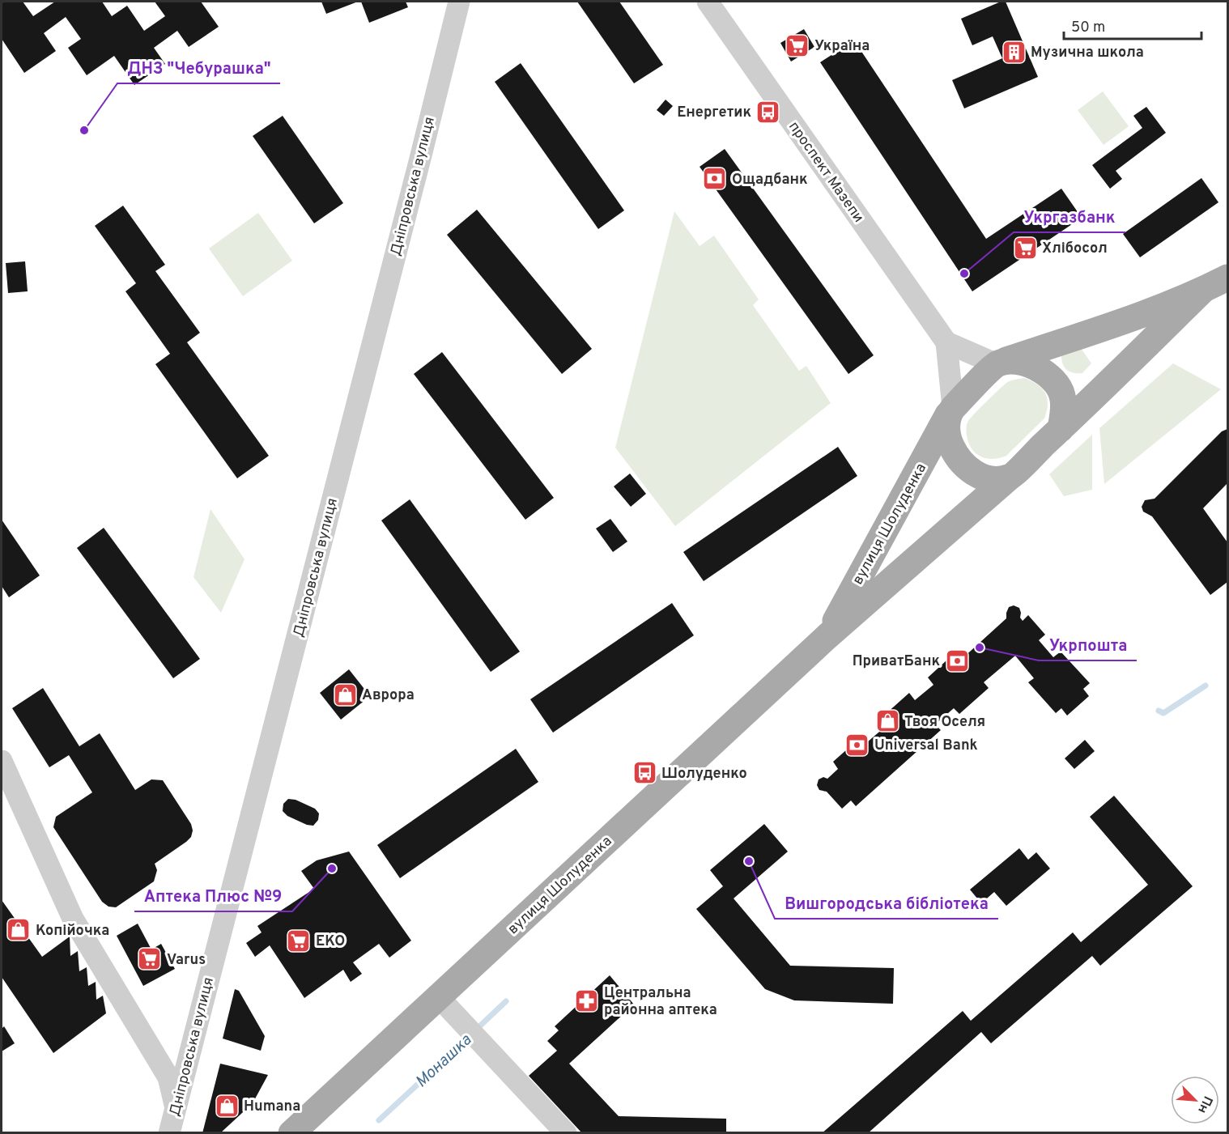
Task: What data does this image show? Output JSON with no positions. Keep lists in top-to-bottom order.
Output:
{
  "streets": {
    "main road": ["вулиця Шолуденка"],
    "street": ["проспект Мазепи", "Дніпровська вулиця"]
  },
  "crossings": [
    ["проспект Мазепи", "вулиця Шолуденка"]
  ],
  "water": ["Монашка"],
  "places": {
    "supermarket": [
      "Україна",
      "Хлібосол",
      "EKO",
      "Varus"
    ],
    "building": ["Музична школа"],
    "bus stop": ["Енергетик", "Шолуденко"],
    "other": [
      "ДНЗ \"Чебурашка\"",
      "Укргазбанк",
      "Укрпошта",
      "Вишгородська бібліотека",
      "Аптека Плюс №9"
    ],
    "bank": ["Ощадбанк", "ПриватБанк", "Universal Bank"],
    "shop": [
      "Аврора",
      "Твоя Оселя",
      "Копійочка",
      "Humana"
    ],
    "pharmacy": ["Центральна районна аптека"]
  },
  "scale_bar": "50 m",
  "north": "bottom right"
}
